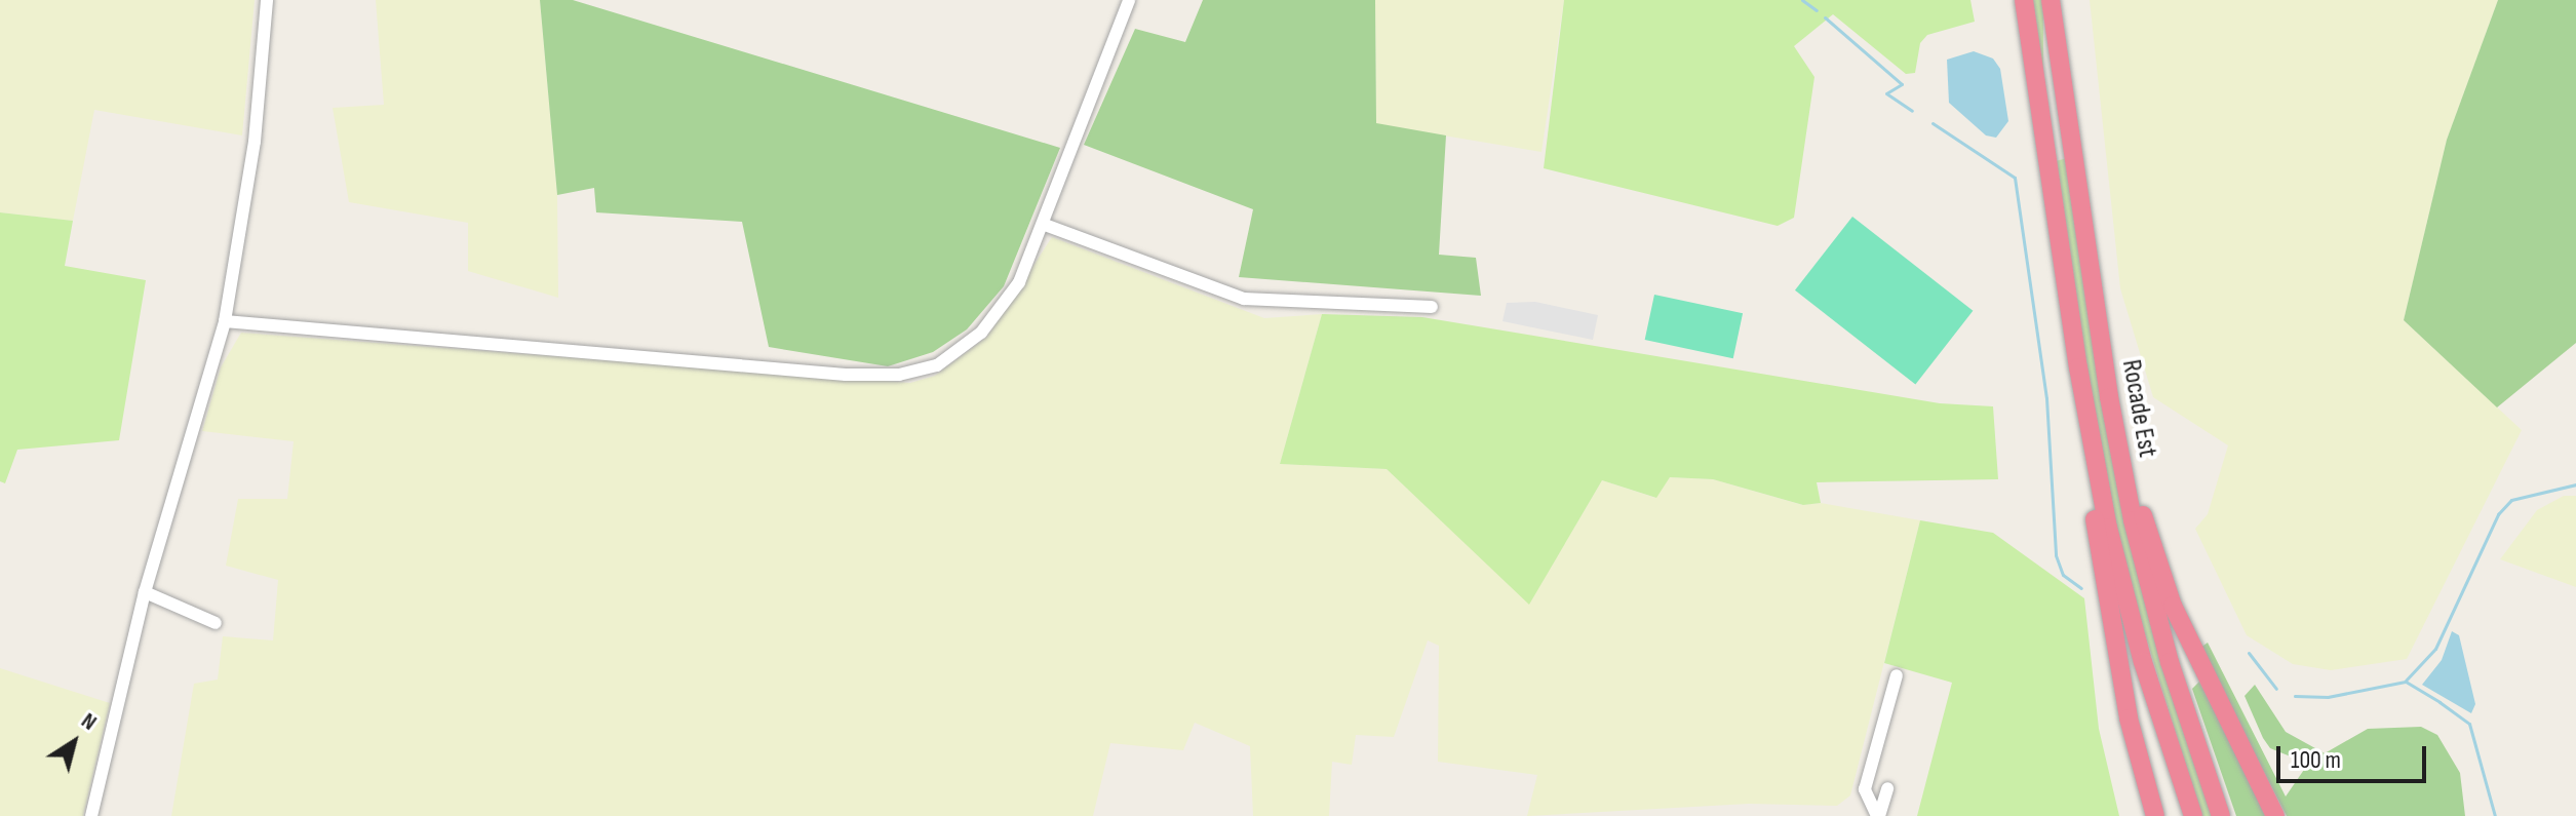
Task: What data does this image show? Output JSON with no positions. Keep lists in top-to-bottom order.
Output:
{
  "streets": {
    "highway": ["Rocade Est"]
  },
  "scale_bar": "100 m",
  "north": "top right"
}
